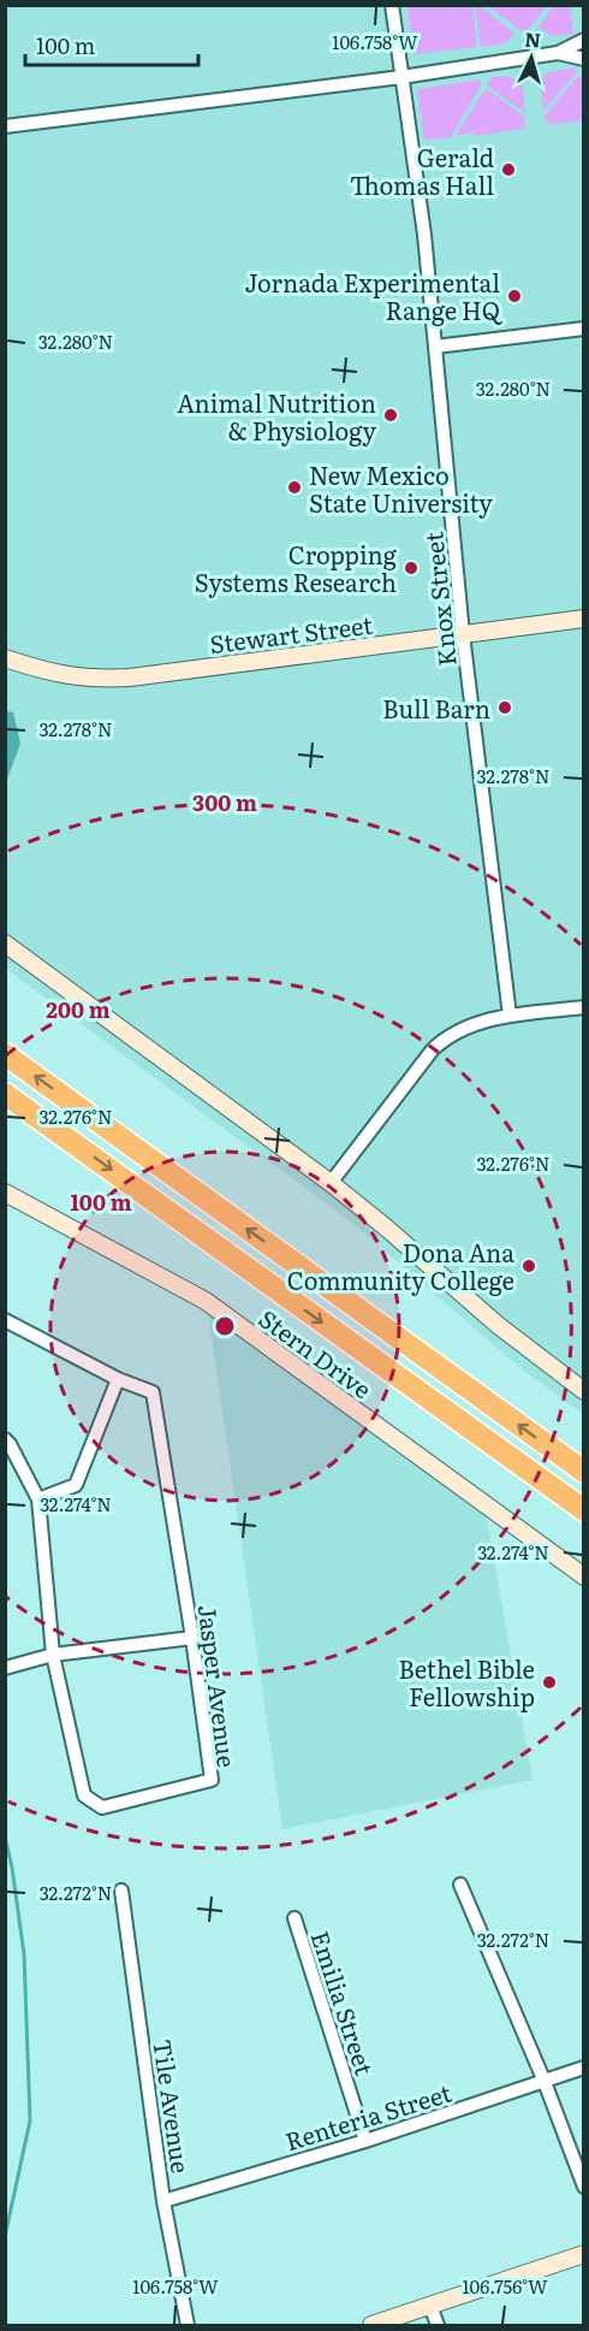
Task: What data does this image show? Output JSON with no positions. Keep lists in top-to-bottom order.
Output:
{
  "streets": {
    "street": [
      "Knox Street",
      "Stewart Street",
      "Stern Drive",
      "Jasper Avenue",
      "Emilia Street",
      "Tile Avenue",
      "Renteria Street"
    ]
  },
  "crossings": [
    ["Knox Street", "Stewart Street"],
    ["Emilia Street", "Renteria Street"],
    ["Tile Avenue", "Renteria Street"]
  ],
  "places": [
    "Gerald Thomas Hall",
    "Jornada Experimental Range HQ",
    "Animal Nutrition & Physiology",
    "New Mexico State University",
    "Cropping Systems Research",
    "Bull Barn",
    "Dona Ana Community College",
    "Bethel Bible Fellowship"
  ],
  "scale_bar": "100 m",
  "north": "top",
  "coordinates": [
    "106.758°W",
    "32.280°N",
    "32.278°N",
    "32.276°N",
    "32.274°N",
    "32.272°N",
    "106.756°W"
  ],
  "rings": ["300 m", "200 m", "100 m"]
}
